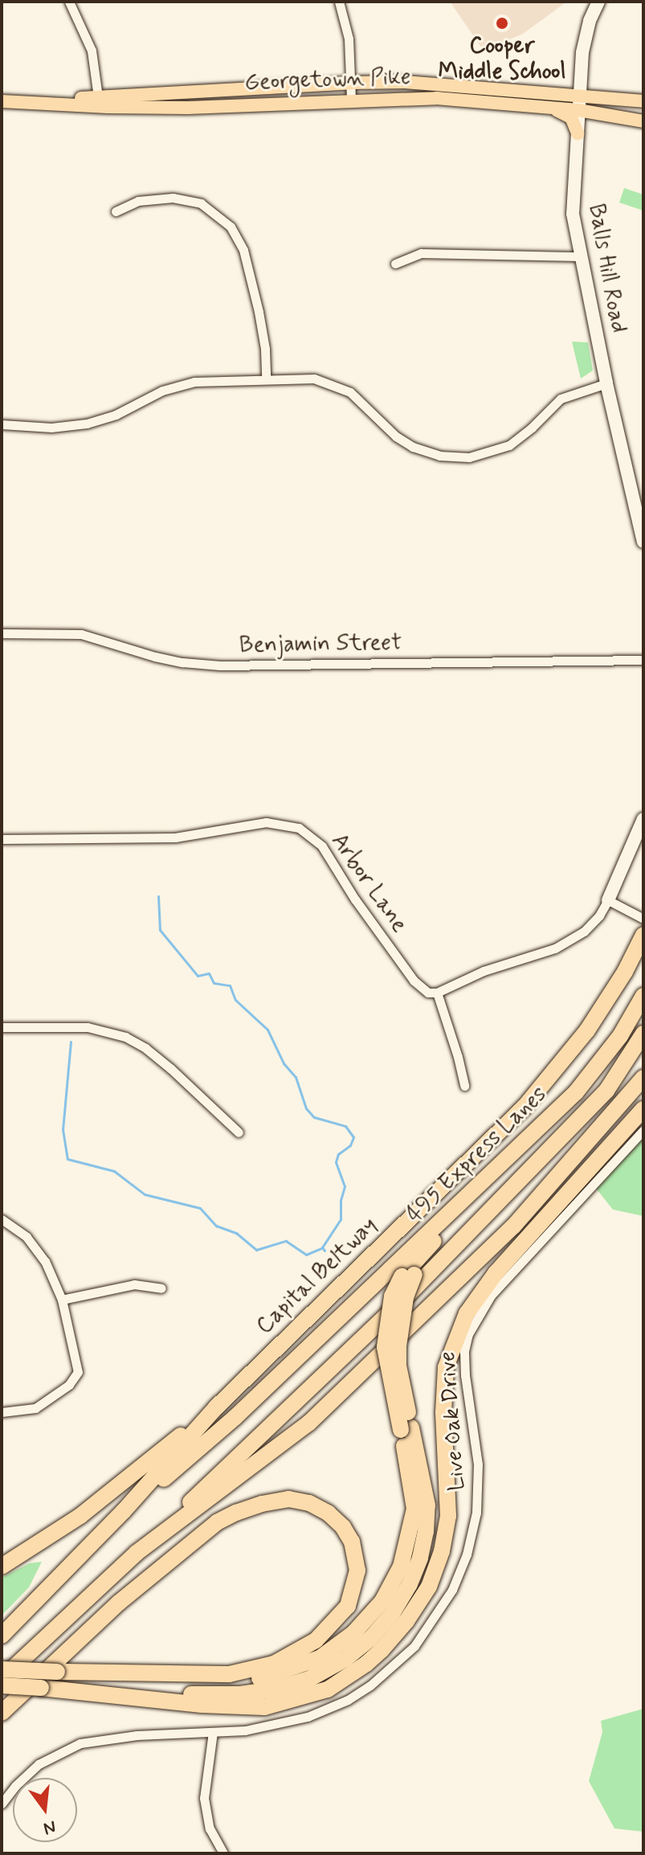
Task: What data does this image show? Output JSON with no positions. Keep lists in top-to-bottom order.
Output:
{
  "streets": {
    "highway": ["495 Express Lanes", "Capital Beltway"],
    "main road": ["Georgetown Pike"],
    "street": [
      "Balls Hill Road",
      "Benjamin Street",
      "Arbor Lane",
      "Live Oak Drive"
    ]
  },
  "crossings": [
    ["Georgetown Pike", "Balls Hill Road"],
    ["495 Express Lanes", "Capital Beltway"]
  ],
  "places": ["Cooper Middle School"],
  "north": "bottom"
}
